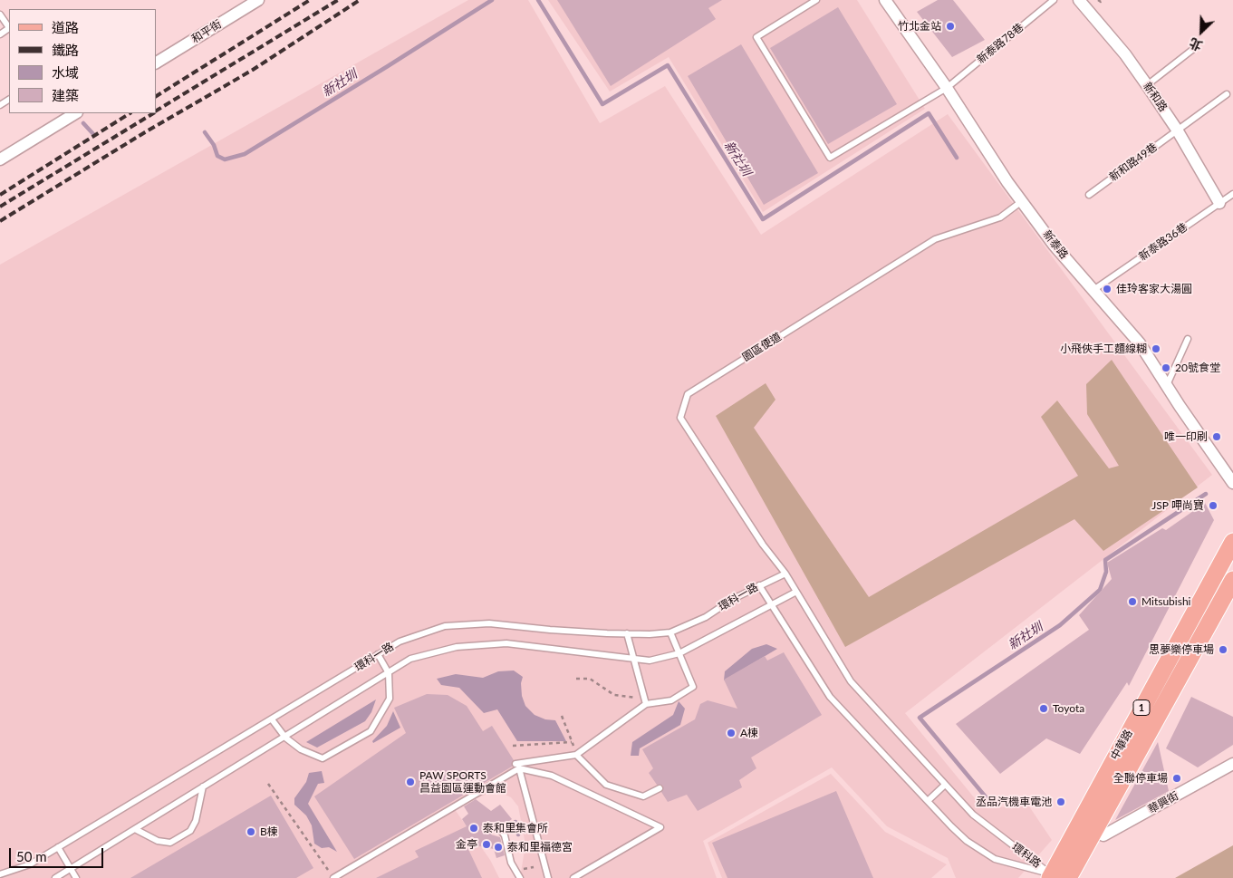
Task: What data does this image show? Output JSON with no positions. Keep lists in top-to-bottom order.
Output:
{
  "streets": {
    "main road": ["1", "中華路"],
    "street": [
      "和平街",
      "新和路",
      "新泰路",
      "華興街"
    ],
    "lane": [
      "新泰路78巷",
      "新和路49巷",
      "新泰路36巷",
      "園區便道",
      "環科一路",
      "環科路"
    ]
  },
  "crossings": [
    ["新泰路78巷", "新泰路"],
    ["新和路", "新和路49巷"],
    ["新和路", "新泰路36巷"],
    ["新泰路36巷", "新泰路"],
    ["新泰路", "園區便道"],
    ["園區便道", "環科一路"],
    ["園區便道", "環科路"],
    ["環科一路", "環科路"],
    ["中華路", "華興街"],
    ["中華路", "環科路"]
  ],
  "water": ["新社圳"],
  "places": [
    "竹北金站",
    "佳玲客家大湯圓",
    "小飛俠手工麵線糊",
    "20號食堂",
    "唯一印刷",
    "JSP 呷尚寶",
    "Mitsubishi",
    "思夢樂停車場",
    "Toyota",
    "A棟",
    "全聯停車場",
    "PAW SPORTS 昌益園區運動會館",
    "丞品汽機車電池",
    "泰和里集會所",
    "B棟",
    "金亭",
    "泰和里福德宮"
  ],
  "legend": [
    "道路",
    "鐵路",
    "水域",
    "建築"
  ],
  "scale_bar": "50 m",
  "north": "bottom left"
}
